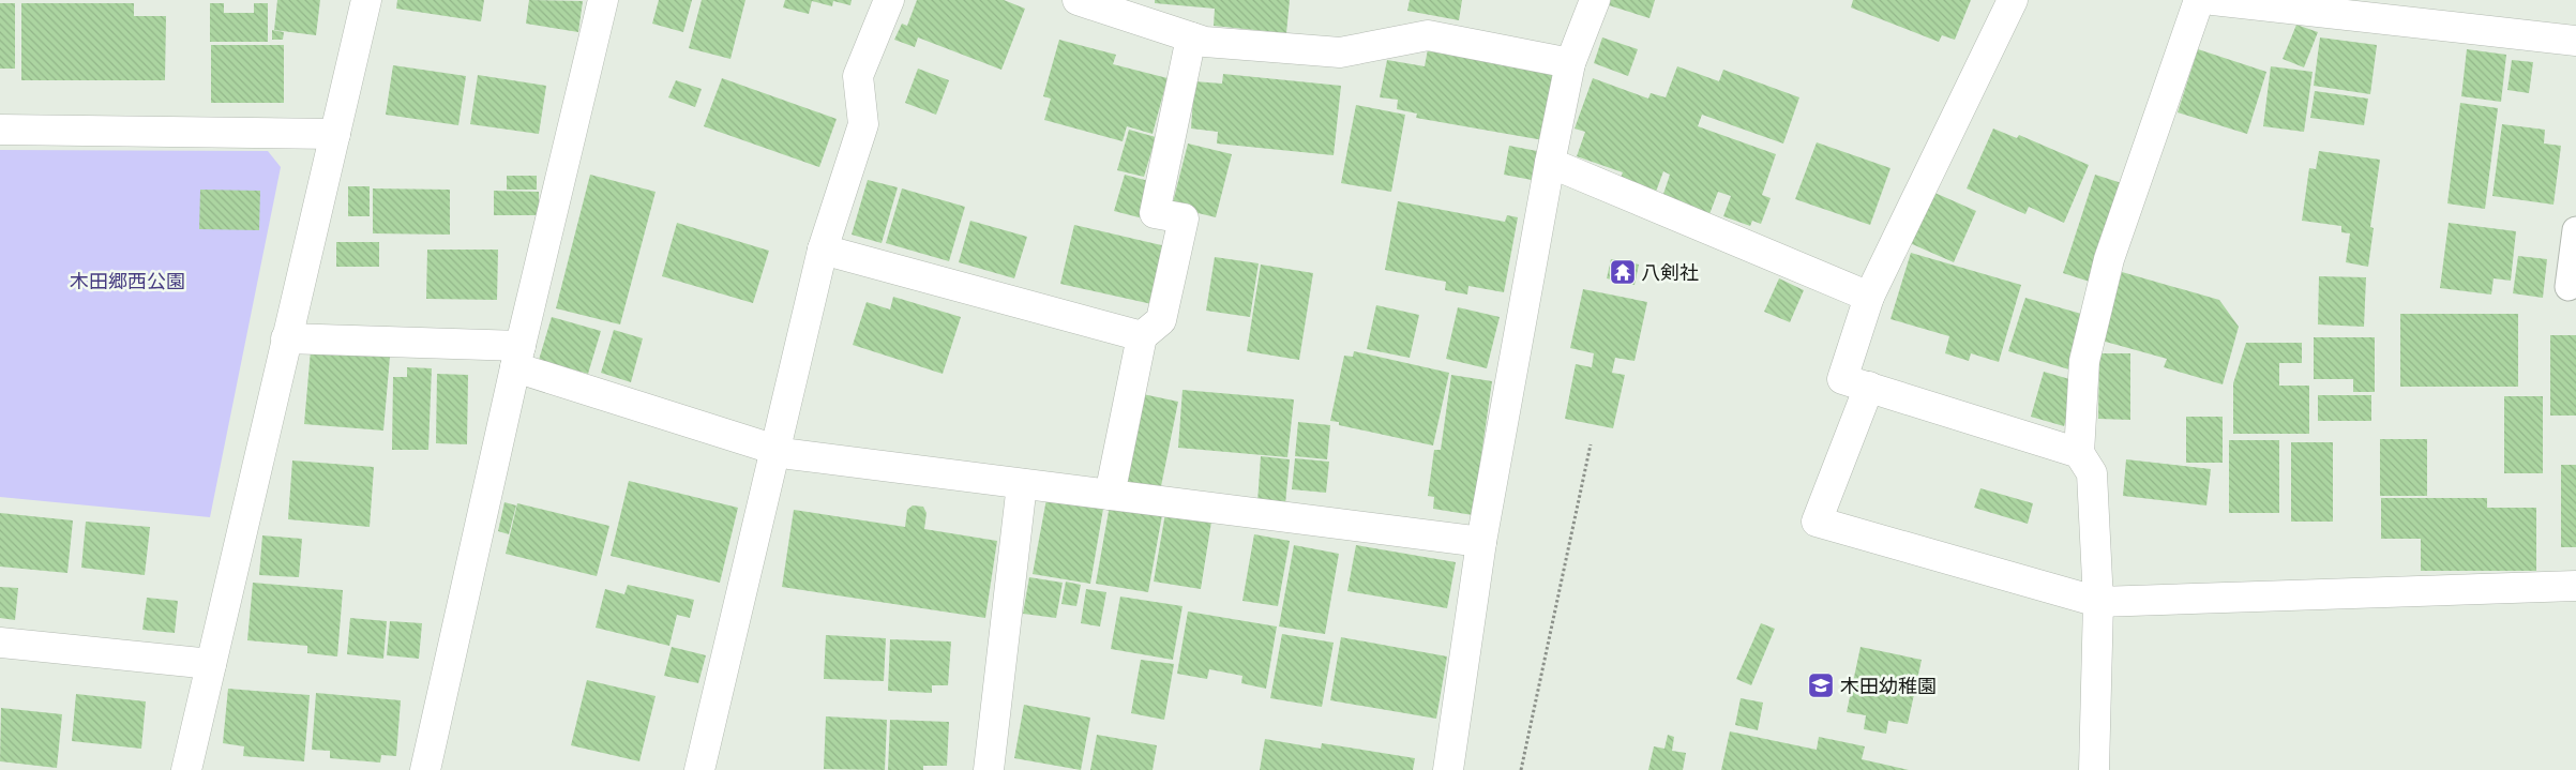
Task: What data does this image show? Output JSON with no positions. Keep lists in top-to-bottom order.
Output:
{
  "parks": ["木田郷西公園"],
  "places": {
    "temple": ["八剣社"],
    "school or university": ["木田幼稚園"]
  }
}
